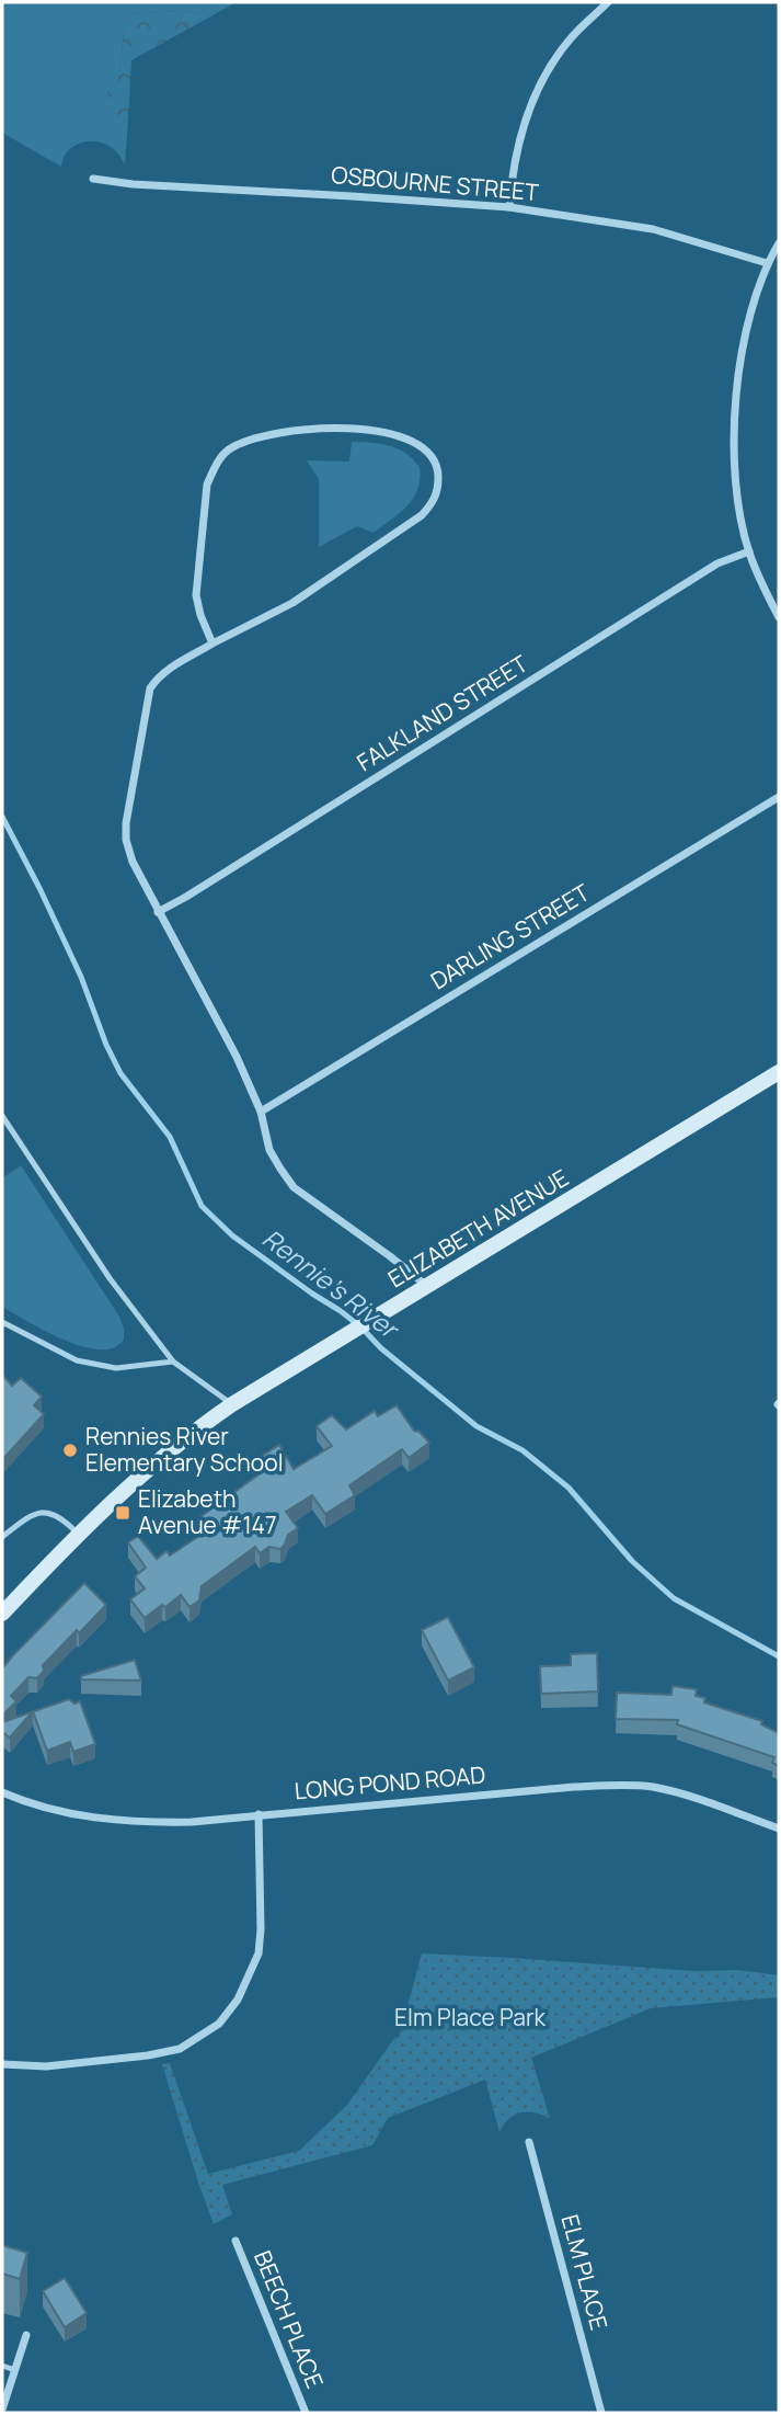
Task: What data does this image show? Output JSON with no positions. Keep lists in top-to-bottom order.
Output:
{
  "streets": {
    "main road": ["ELIZABETH AVENUE"],
    "street": [
      "OSBOURNE STREET",
      "FALKLAND STREET",
      "DARLING STREET",
      "LONG POND ROAD",
      "ELM PLACE",
      "BEECH PLACE"
    ]
  },
  "water": ["Rennie's River"],
  "parks": ["Elm Place Park"],
  "places": {
    "other": ["Rennies River Elementary School"],
    "transit": ["Elizabeth Avenue #147"]
  }
}
